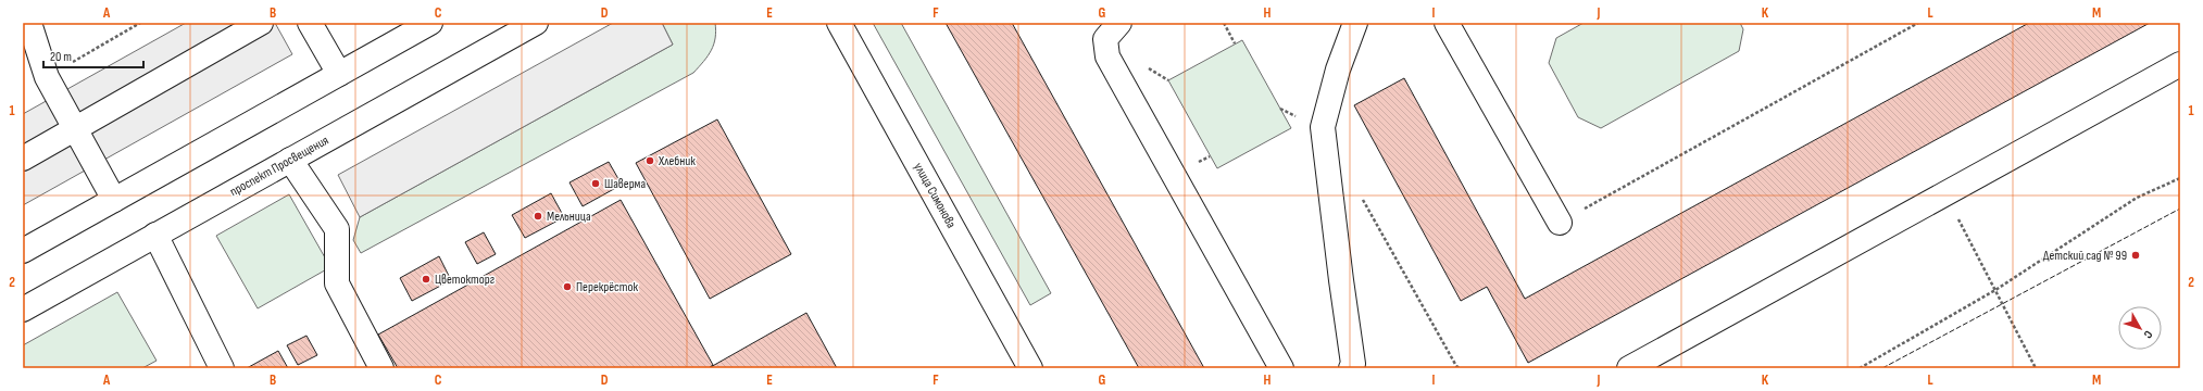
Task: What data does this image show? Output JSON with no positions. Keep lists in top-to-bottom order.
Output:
{
  "streets": {
    "main road": ["проспект Просвещения", "улица Симонова"]
  },
  "places": [
    "Хлебник",
    "Шаверма",
    "Мельница",
    "Детский сад № 99",
    "Цветокторг",
    "Перекрёсток"
  ],
  "scale_bar": "20 m",
  "north": "bottom right",
  "grid": {
    "columns": [
      "A",
      "B",
      "C",
      "D",
      "E",
      "F",
      "G",
      "H",
      "I",
      "J",
      "K",
      "L",
      "M"
    ],
    "rows": ["1", "2"]
  }
}
